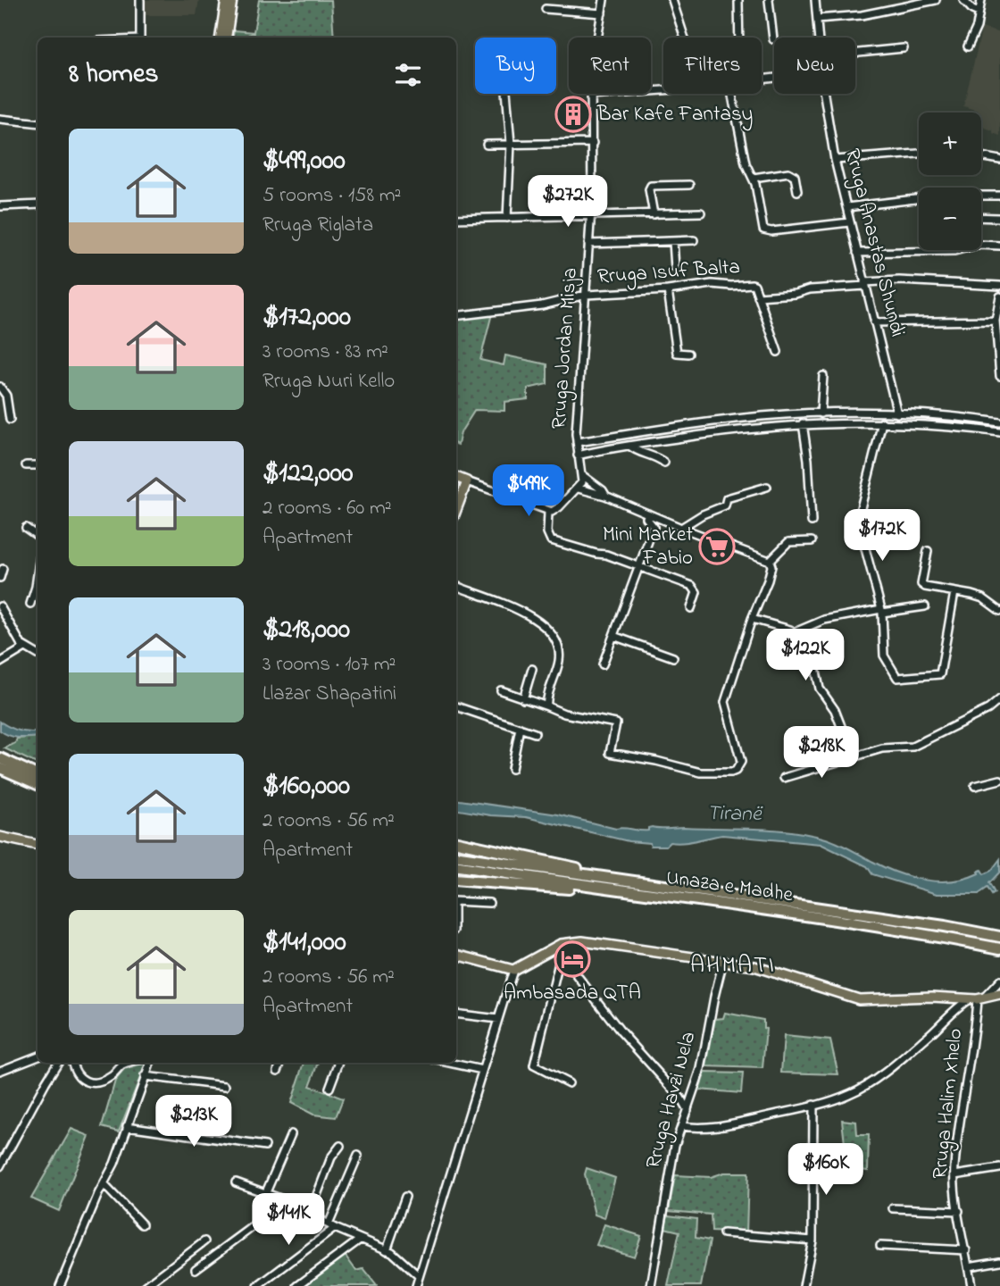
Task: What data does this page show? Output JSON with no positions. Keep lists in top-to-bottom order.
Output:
{
  "streets": {
    "highway": ["Unaza e Madhe"],
    "street": [
      "Rruga Anastas Shundi",
      "Rruga Isuf Balta",
      "Rruga Jordan Misja",
      "Rruga Havzi Nela",
      "Rruga Halim Xhelo"
    ]
  },
  "crossings": [
    ["Rruga Anastas Shundi", "Rruga Isuf Balta"],
    ["Rruga Isuf Balta", "Rruga Jordan Misja"]
  ],
  "districts": ["AHMATI"],
  "water": ["Tiranë"],
  "places": {
    "building": ["Bar Kafe Fantasy"],
    "supermarket": ["Mini Market Fabio"],
    "hotel": ["Ambasada QTA"]
  },
  "page": {
    "chip": [
      "Buy",
      "Rent",
      "Filters",
      "New"
    ],
    "heading": "8 homes",
    "map_buttons": ["+", "−"],
    "list": [
      {
        "name": "$499,000",
        "note": "5 rooms · 158 m² · Rruga Riglata"
      },
      {
        "name": "$172,000",
        "note": "3 rooms · 83 m² · Rruga Nuri Kello"
      },
      {
        "name": "$122,000",
        "note": "2 rooms · 60 m² · Apartment"
      },
      {
        "name": "$218,000",
        "note": "3 rooms · 107 m² · Llazar Shapatini"
      },
      {
        "name": "$160,000",
        "note": "2 rooms · 56 m² · Apartment"
      },
      {
        "name": "$141,000",
        "note": "2 rooms · 56 m² · Apartment"
      }
    ],
    "price": [
      "$272K",
      "$499K",
      "$172K",
      "$122K",
      "$218K",
      "$213K",
      "$160K",
      "$141K"
    ]
  }
}
